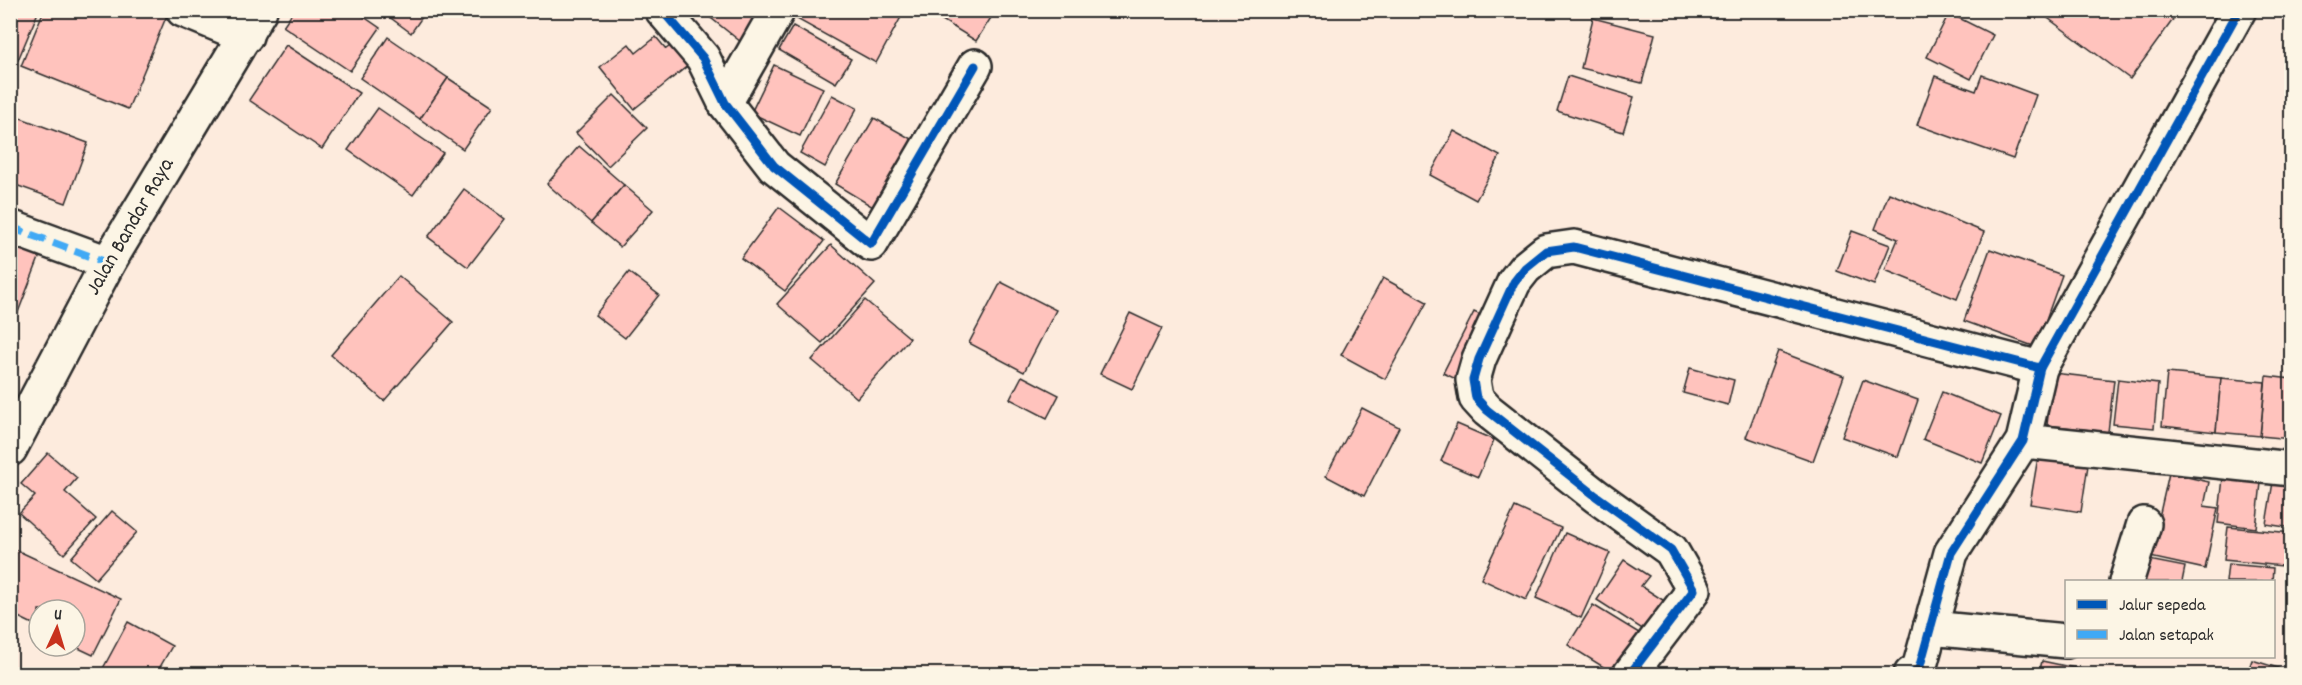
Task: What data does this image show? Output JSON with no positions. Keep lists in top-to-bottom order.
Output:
{
  "streets": {
    "street": ["Jalan Bandar Raya"]
  },
  "legend": ["Jalur sepeda", "Jalan setapak"],
  "north": "top"
}
